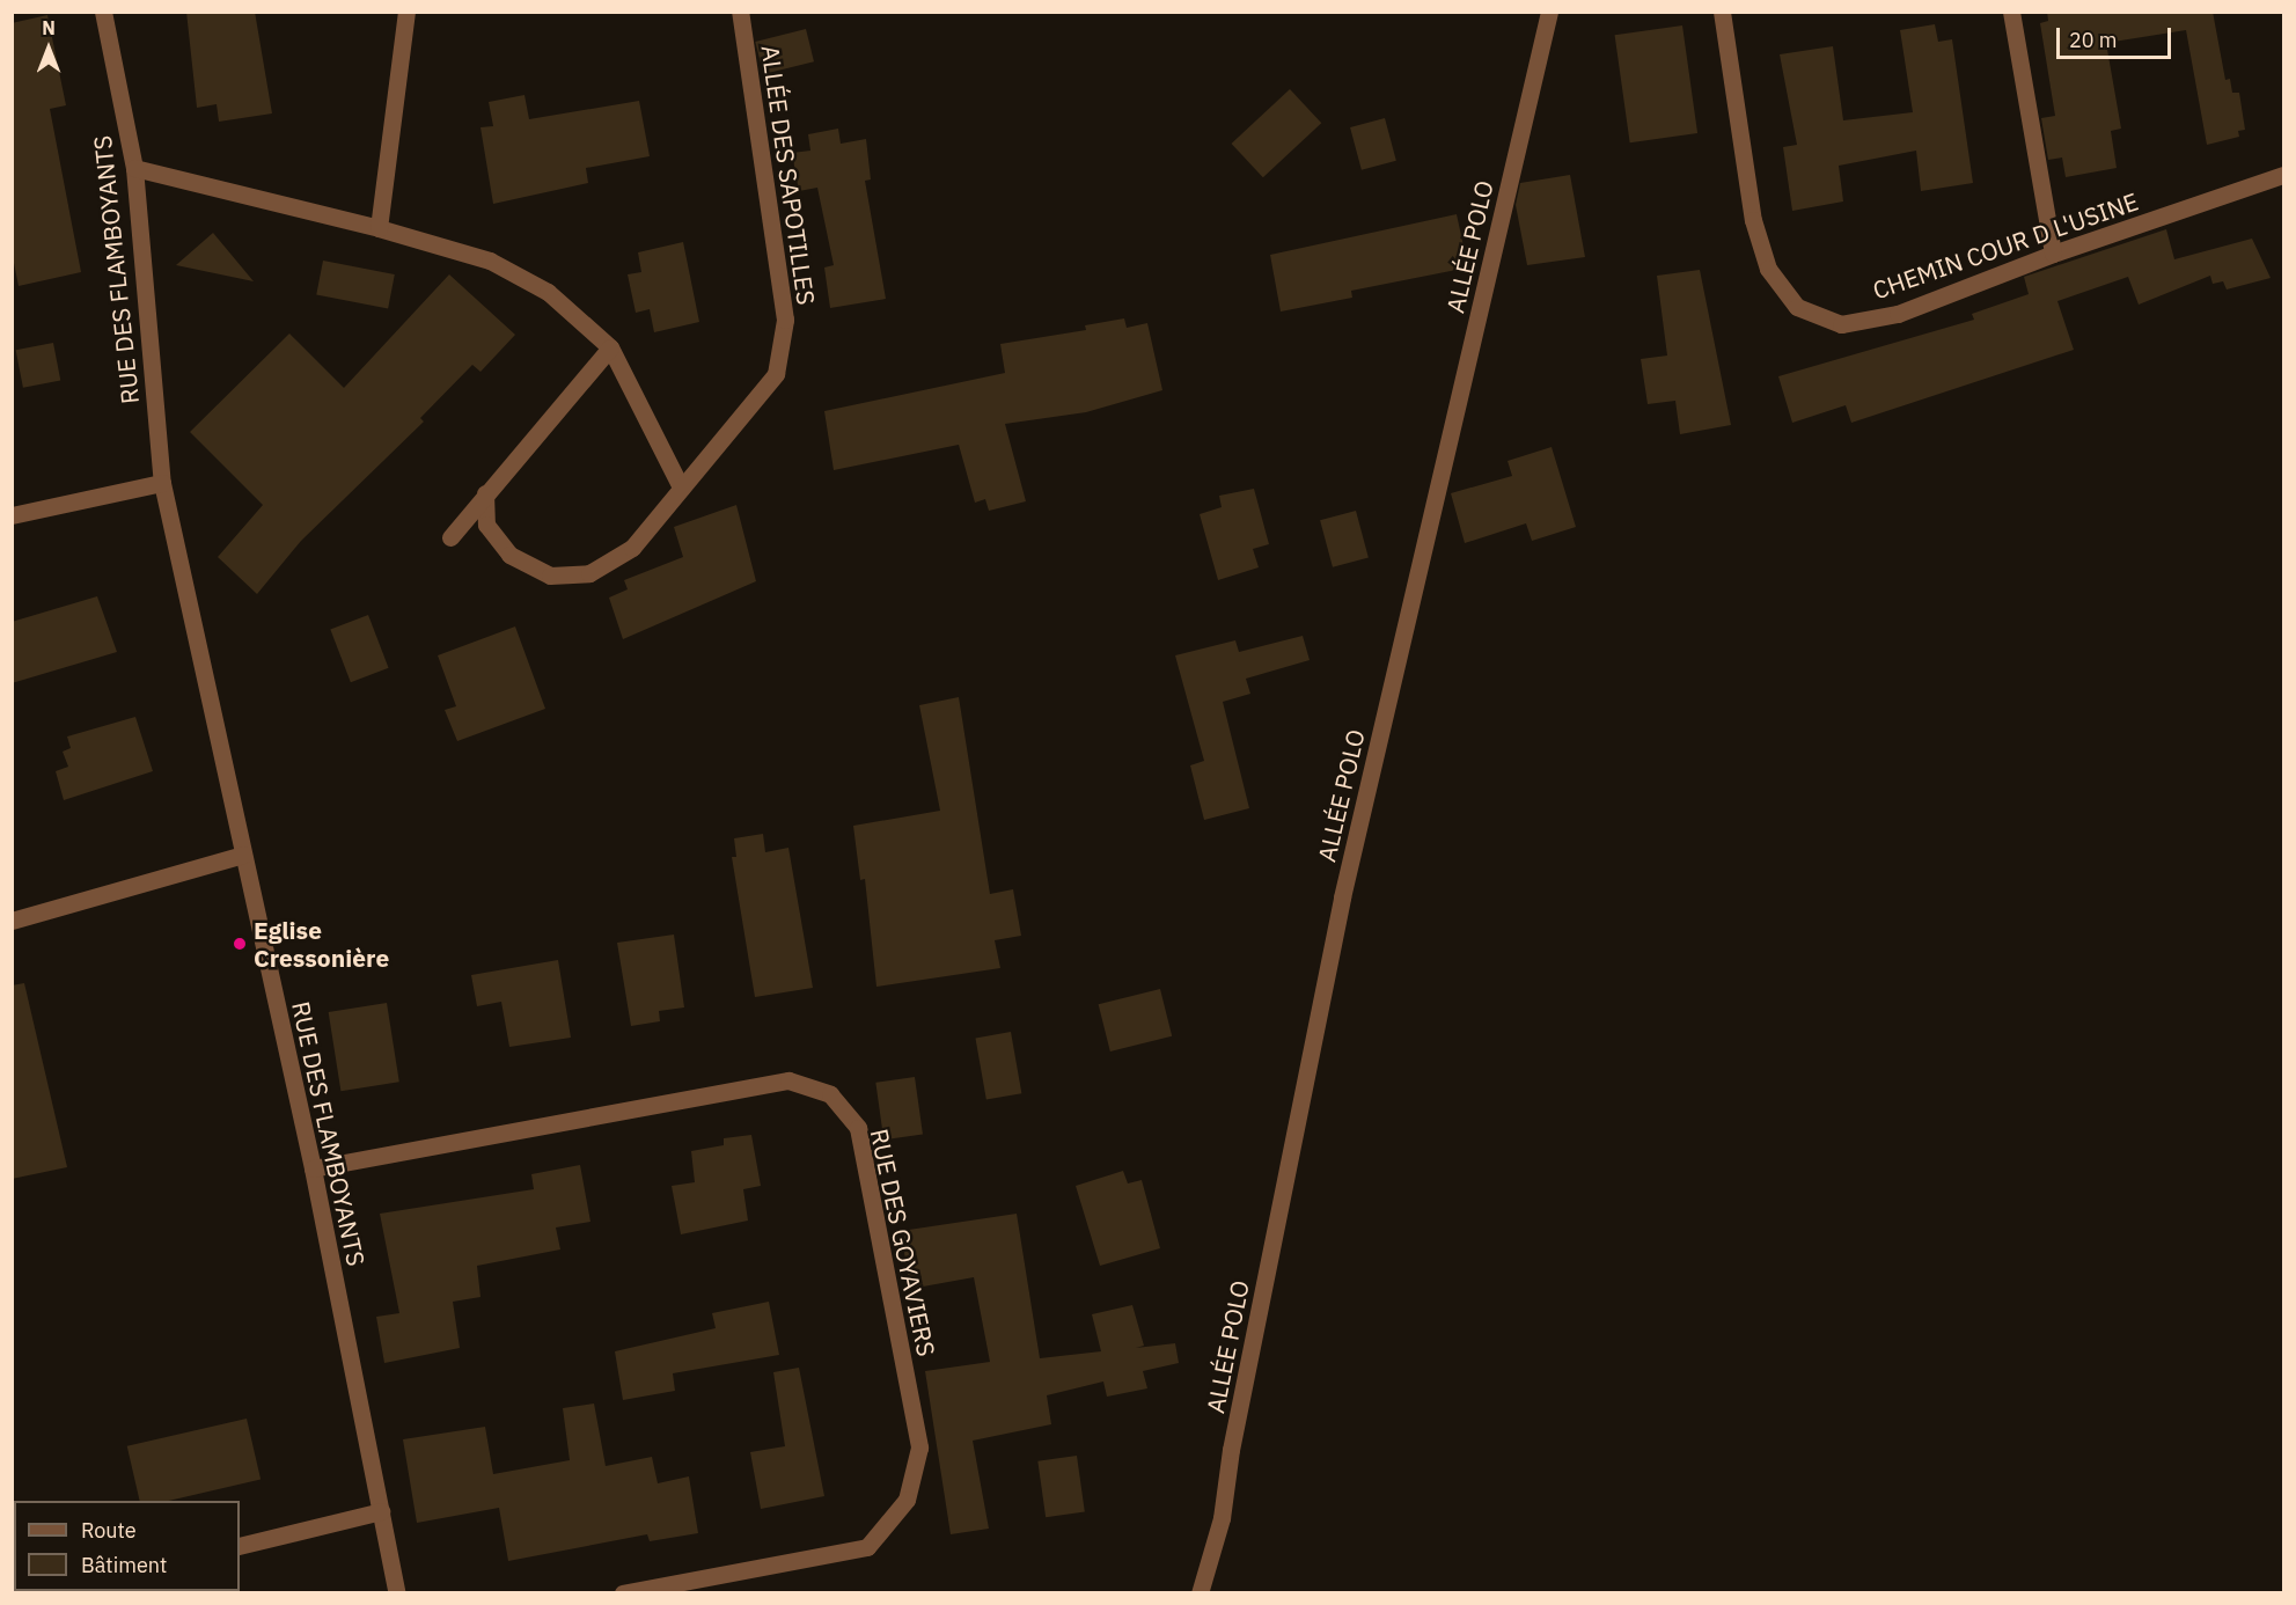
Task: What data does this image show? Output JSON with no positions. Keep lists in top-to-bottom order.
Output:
{
  "streets": {
    "street": [
      "ALLÉE DES SAPOTILLES",
      "CHEMIN COUR D L'USINE",
      "ALLÉE POLO",
      "RUE DES FLAMBOYANTS",
      "RUE DES GOYAVIERS"
    ]
  },
  "crossings": [
    ["RUE DES FLAMBOYANTS", "RUE DES GOYAVIERS"]
  ],
  "places": ["Eglise Cressonière"],
  "legend": ["Route", "Bâtiment"],
  "scale_bar": "20 m",
  "north": "top"
}
